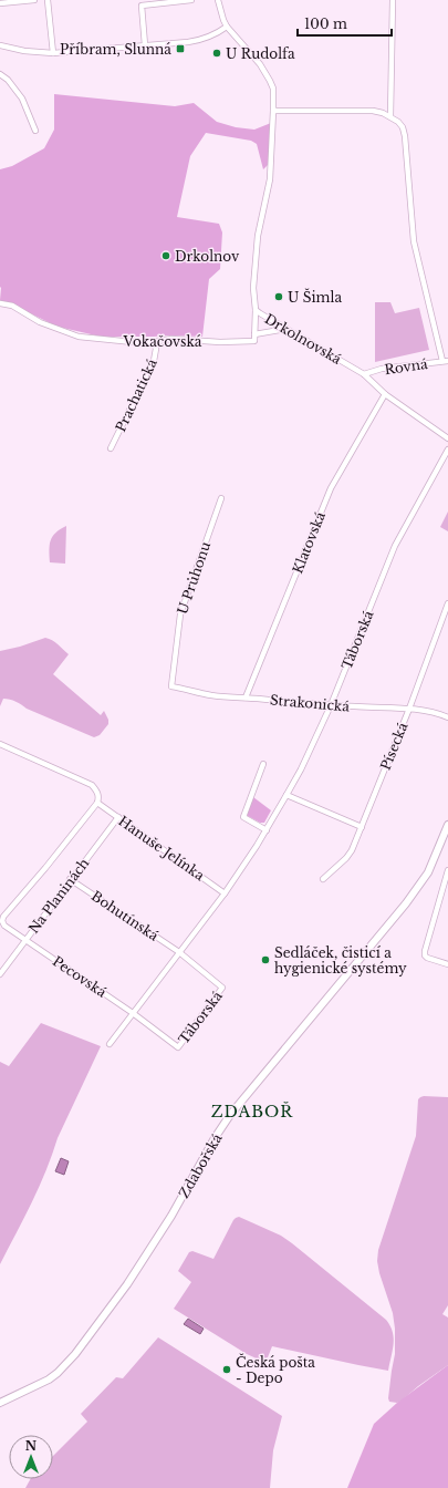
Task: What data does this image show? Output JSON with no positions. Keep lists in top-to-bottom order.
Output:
{
  "streets": {
    "street": [
      "Drkolnovská",
      "Vokačovská",
      "Rovná",
      "Prachatická",
      "Klatovská",
      "U Průhonu",
      "Táborská",
      "Strakonická",
      "Písecká",
      "Hanuše Jelínka",
      "Na Planinách",
      "Bohutínská",
      "Pecovská",
      "Zdabořská"
    ]
  },
  "crossings": [
    ["Drkolnovská", "Rovná"],
    ["Drkolnovská", "Klatovská"],
    ["Vokačovská", "Prachatická"],
    ["Klatovská", "Strakonická"],
    ["U Průhonu", "Strakonická"],
    ["Táborská", "Strakonická"],
    ["Táborská", "Hanuše Jelínka"],
    ["Táborská", "Bohutínská"],
    ["Táborská", "Pecovská"],
    ["Strakonická", "Písecká"],
    ["Hanuše Jelínka", "Na Planinách"],
    ["Hanuše Jelínka", "Pecovská"],
    ["Na Planinách", "Bohutínská"],
    ["Na Planinách", "Pecovská"]
  ],
  "districts": ["ZDABOŘ"],
  "places": {
    "transit": ["Příbram, Slunná"],
    "other": [
      "U Rudolfa",
      "Drkolnov",
      "U Šimla",
      "Sedláček, čisticí a hygienické systémy",
      "Česká pošta - Depo"
    ]
  },
  "scale_bar": "100 m",
  "north": "top"
}
